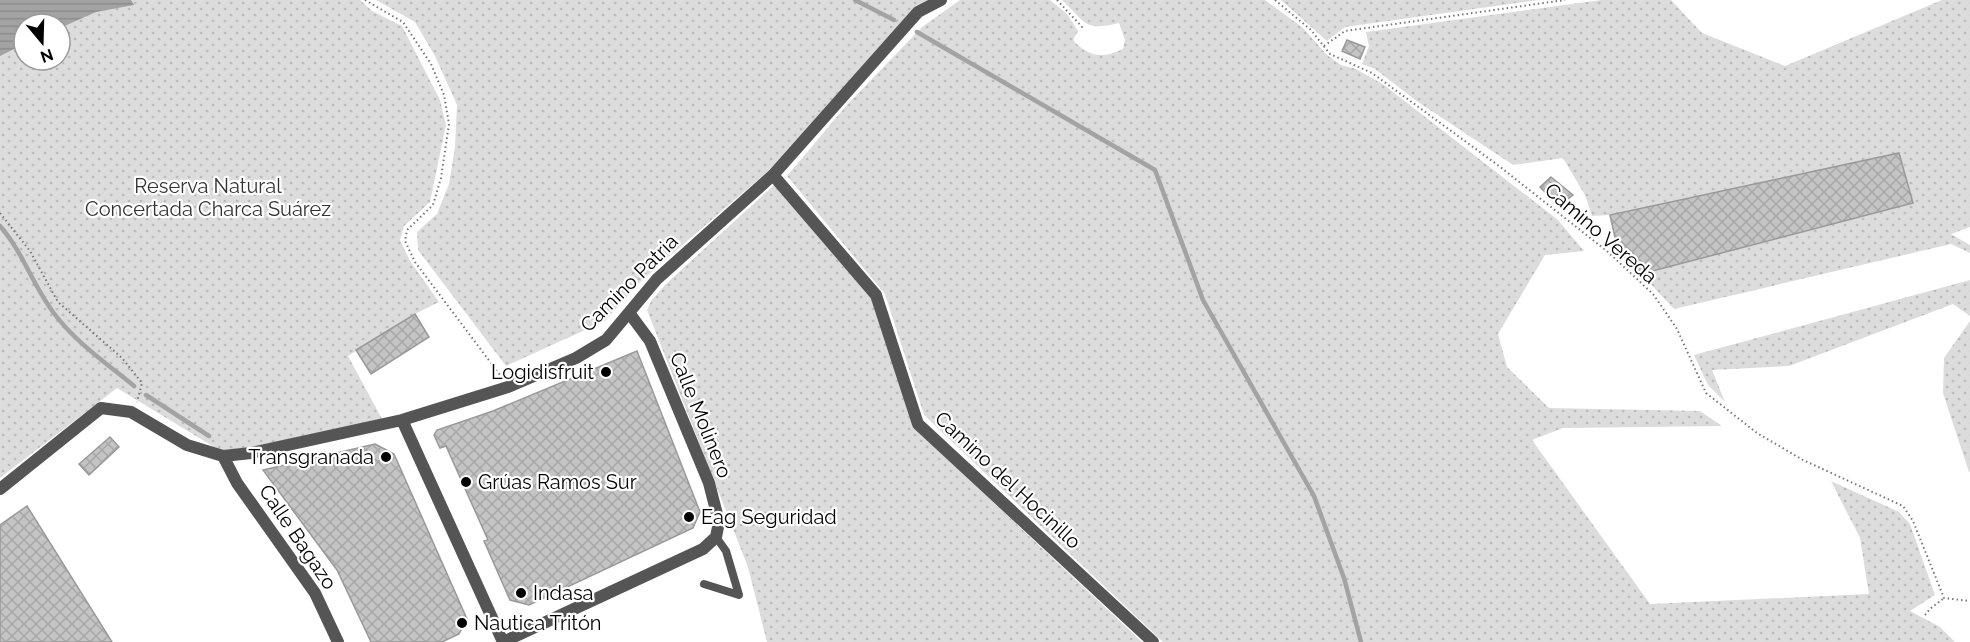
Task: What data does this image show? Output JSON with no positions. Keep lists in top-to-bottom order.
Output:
{
  "streets": {
    "street": [
      "Camino Patria",
      "Calle Molinero",
      "Camino del Hocinillo",
      "Calle Bagazo"
    ],
    "path": ["Camino Vereda"]
  },
  "crossings": [
    ["Camino Patria", "Calle Molinero"],
    ["Camino Patria", "Camino del Hocinillo"],
    ["Camino Patria", "Calle Bagazo"]
  ],
  "parks": ["Reserva Natural Concertada Charca Suárez"],
  "places": [
    "Logidisfruit",
    "Transgranada",
    "Grúas Ramos Sur",
    "Eag Seguridad",
    "Indasa",
    "Nautica Tritón"
  ],
  "north": "bottom"
}
